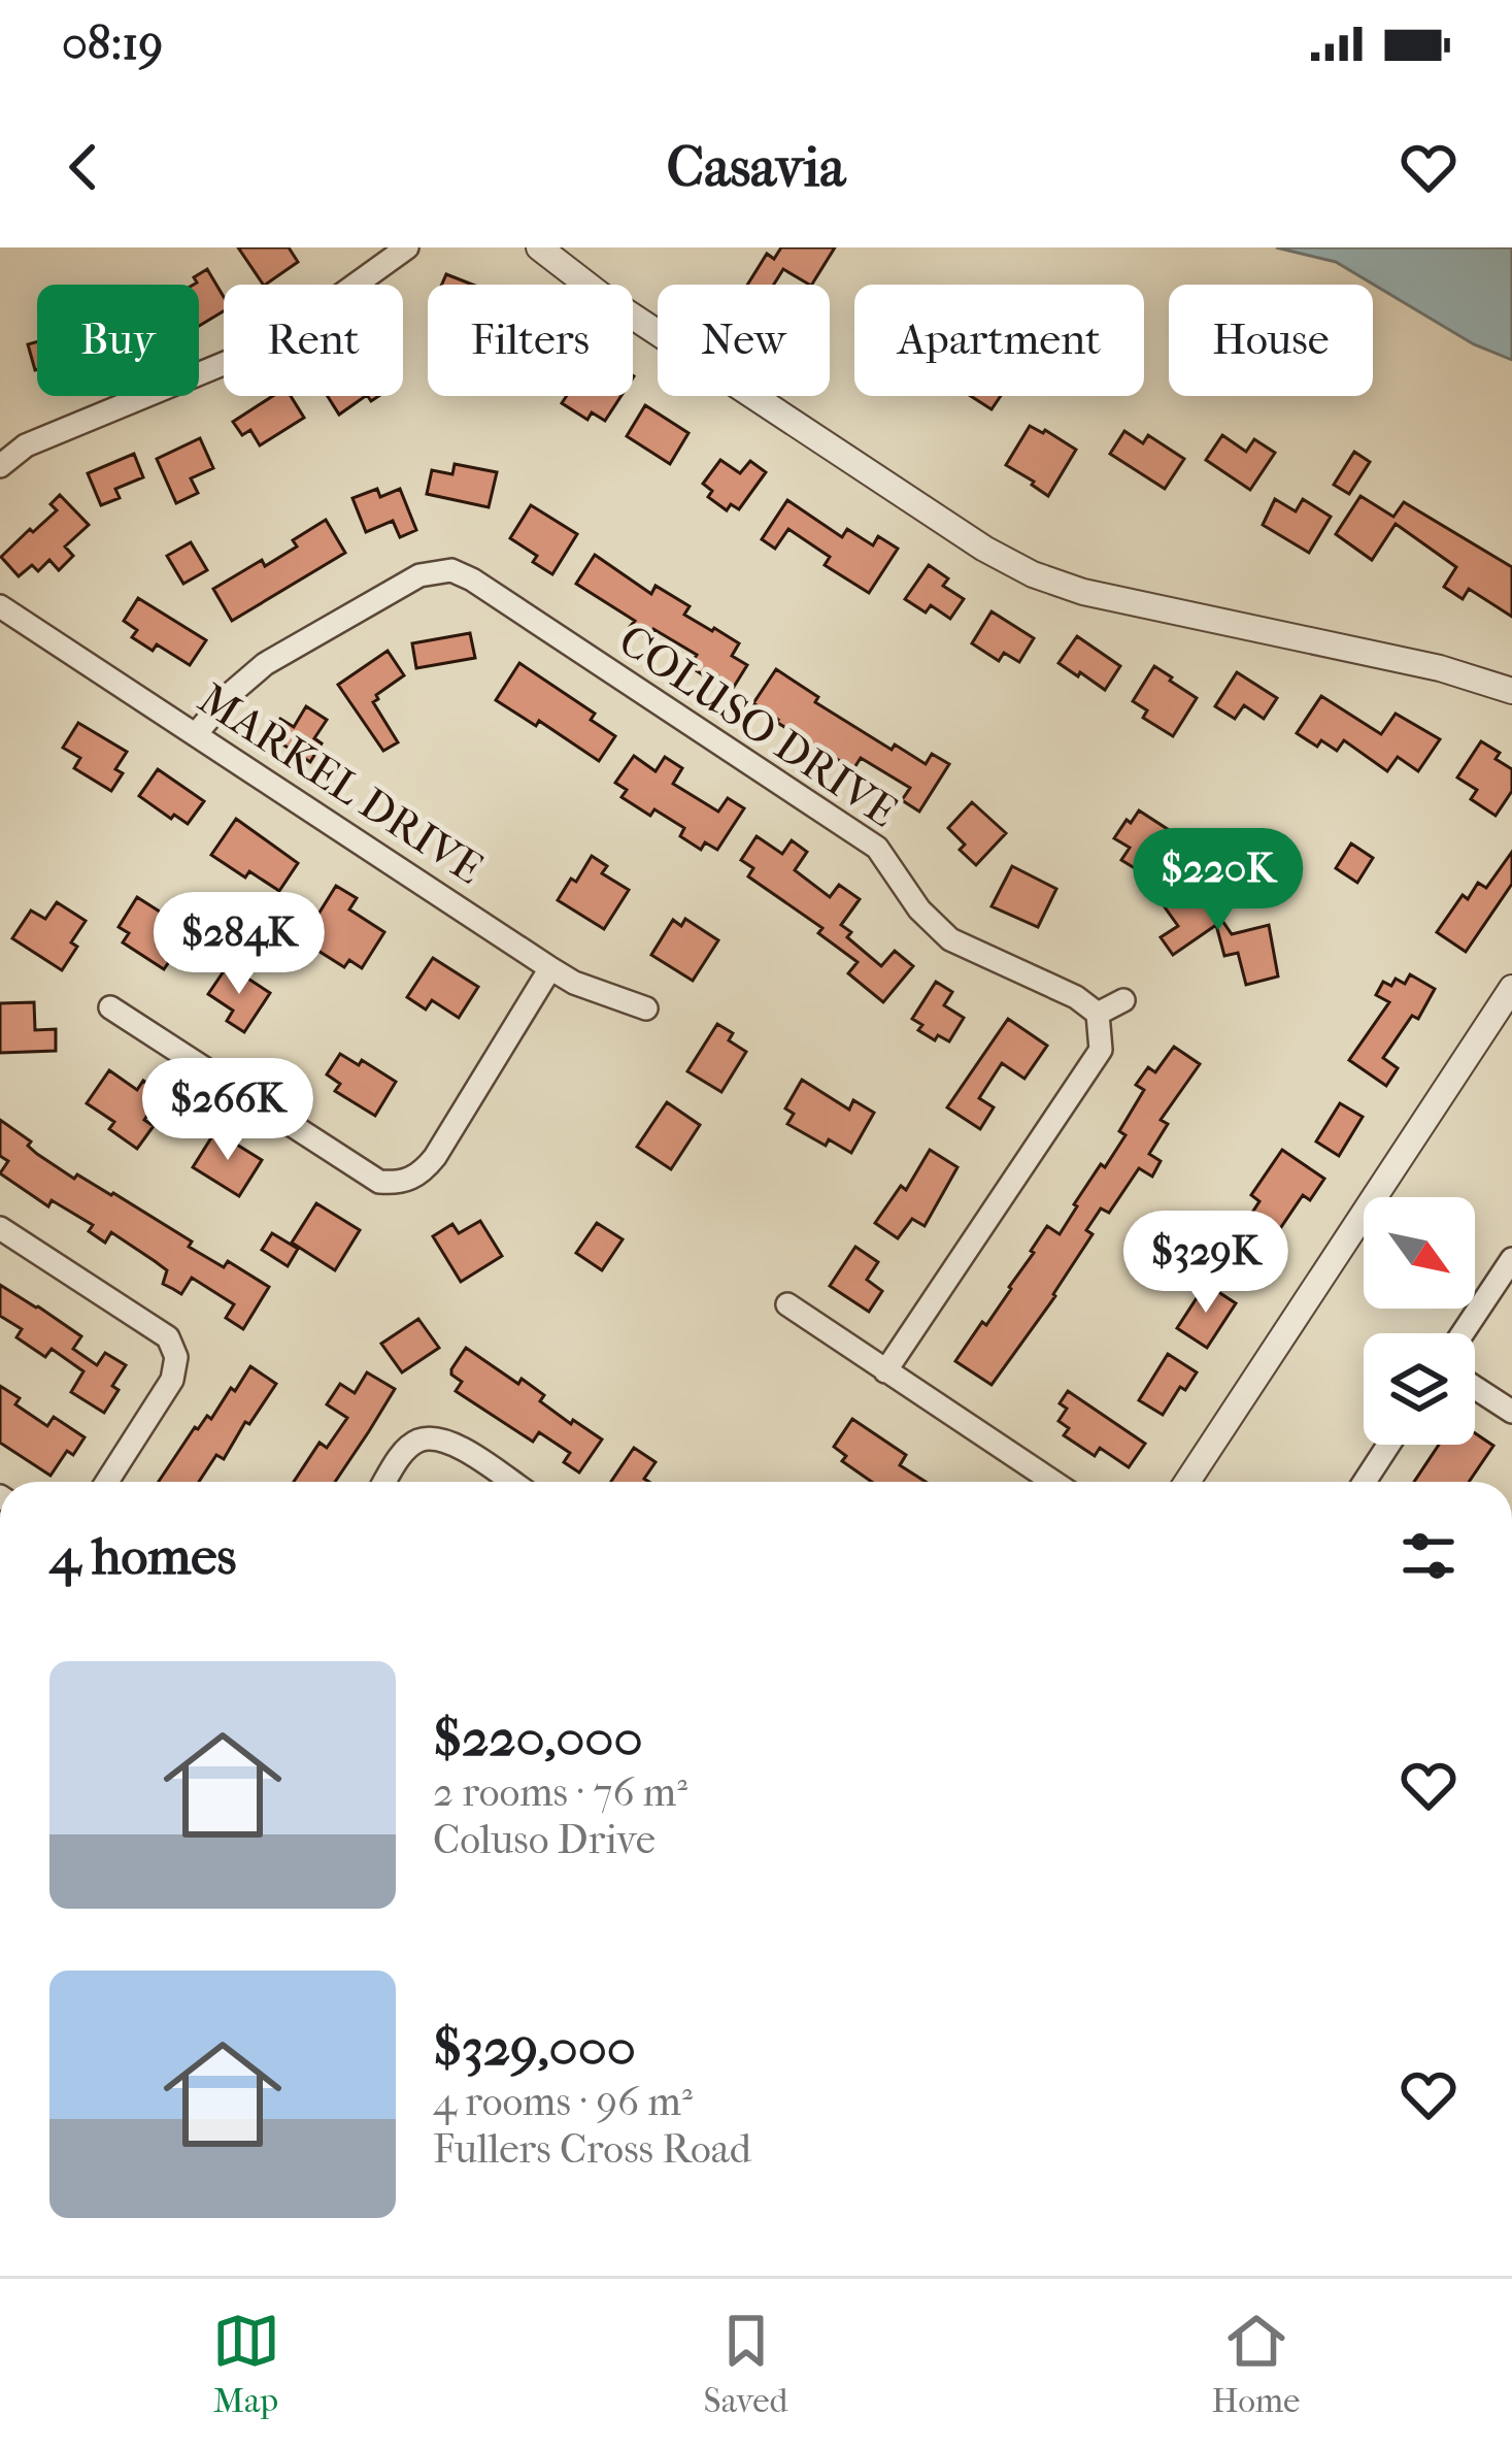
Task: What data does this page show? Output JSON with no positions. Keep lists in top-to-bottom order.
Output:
{
  "streets": {
    "street": ["COLUSO DRIVE", "MARKEL DRIVE"]
  },
  "crossings": [
    ["COLUSO DRIVE", "MARKEL DRIVE"]
  ],
  "north": "bottom right",
  "page": {
    "status": "08:19",
    "header": "Casavia",
    "chip": [
      "Buy",
      "Rent",
      "Filters",
      "New",
      "Apartment",
      "House"
    ],
    "price": [
      "$220K",
      "$284K",
      "$266K",
      "$329K"
    ],
    "heading": "4 homes",
    "list": [
      {
        "name": "$220,000",
        "note": "2 rooms · 76 m² · Coluso Drive"
      },
      {
        "name": "$329,000",
        "note": "4 rooms · 96 m² · Fullers Cross Road"
      }
    ],
    "tabs": ["Map", "Saved", "Home"]
  }
}
